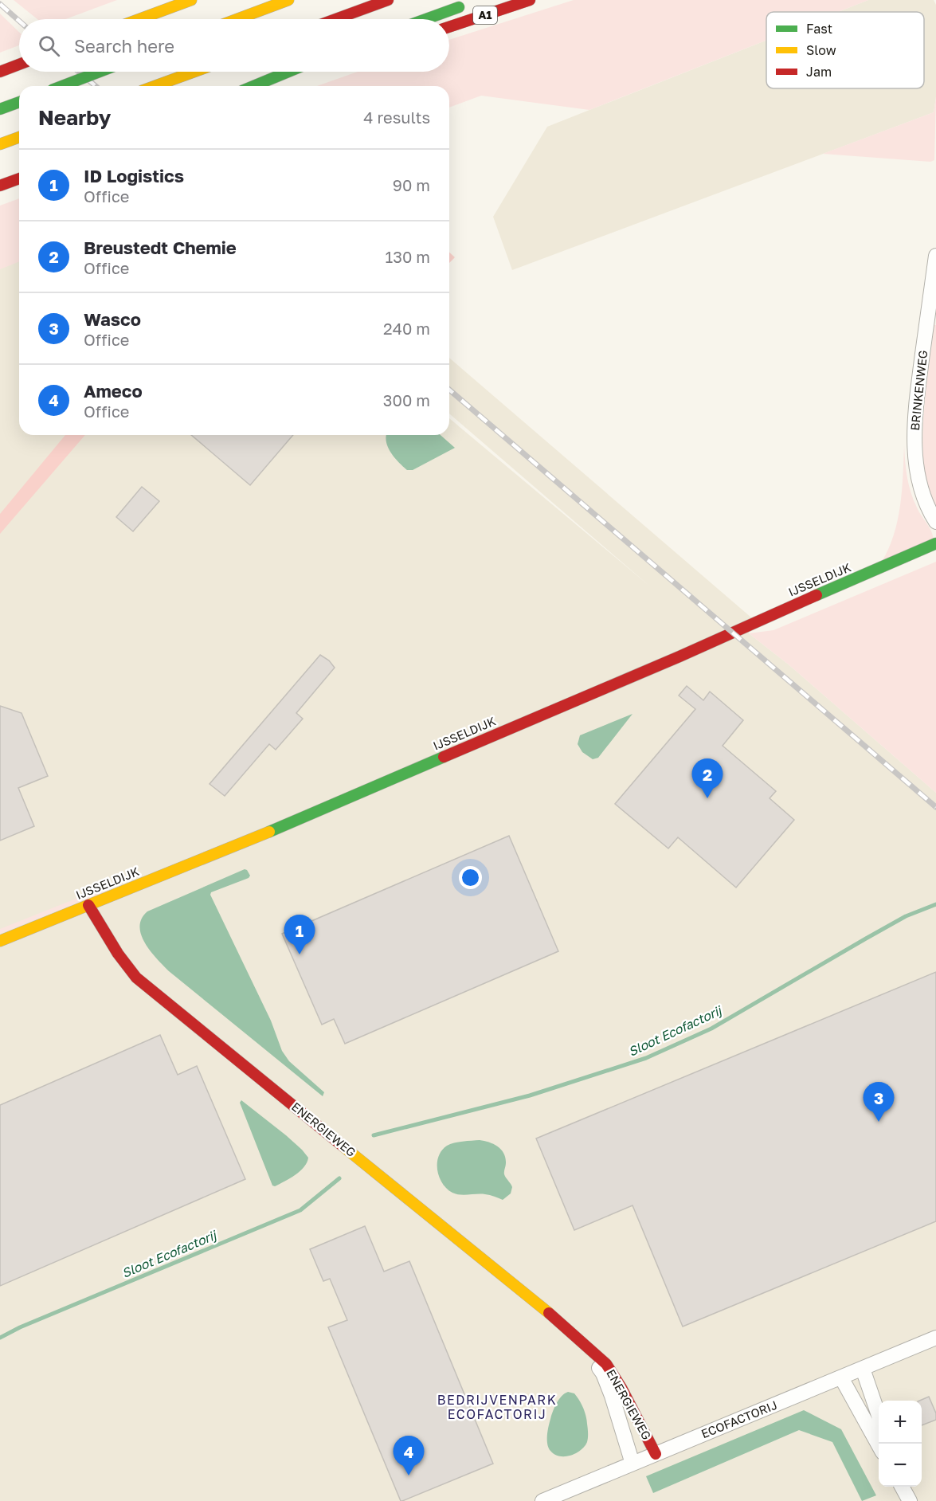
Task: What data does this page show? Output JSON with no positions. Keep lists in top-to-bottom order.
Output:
{
  "streets": {
    "main road": ["A1", "IJSSELDIJK", "ENERGIEWEG"],
    "street": ["BRINKENWEG", "ECOFACTORIJ"]
  },
  "crossings": [
    ["IJSSELDIJK", "ENERGIEWEG"],
    ["ENERGIEWEG", "ECOFACTORIJ"]
  ],
  "districts": ["BEDRIJVENPARK ECOFACTORIJ"],
  "water": ["Sloot Ecofactorij"],
  "legend": ["Fast", "Slow", "Jam"],
  "page": {
    "search": "Search here",
    "heading": ["Nearby", "4 results"],
    "list": [
      {
        "mark": "1",
        "name": "ID Logistics",
        "note": "Office",
        "value": "90 m"
      },
      {
        "mark": "2",
        "name": "Breustedt Chemie",
        "note": "Office",
        "value": "130 m"
      },
      {
        "mark": "3",
        "name": "Wasco",
        "note": "Office",
        "value": "240 m"
      },
      {
        "mark": "4",
        "name": "Ameco",
        "note": "Office",
        "value": "300 m"
      }
    ],
    "pins": [
      "2",
      "1",
      "3",
      "4"
    ],
    "map_buttons": ["+", "−"]
  }
}
